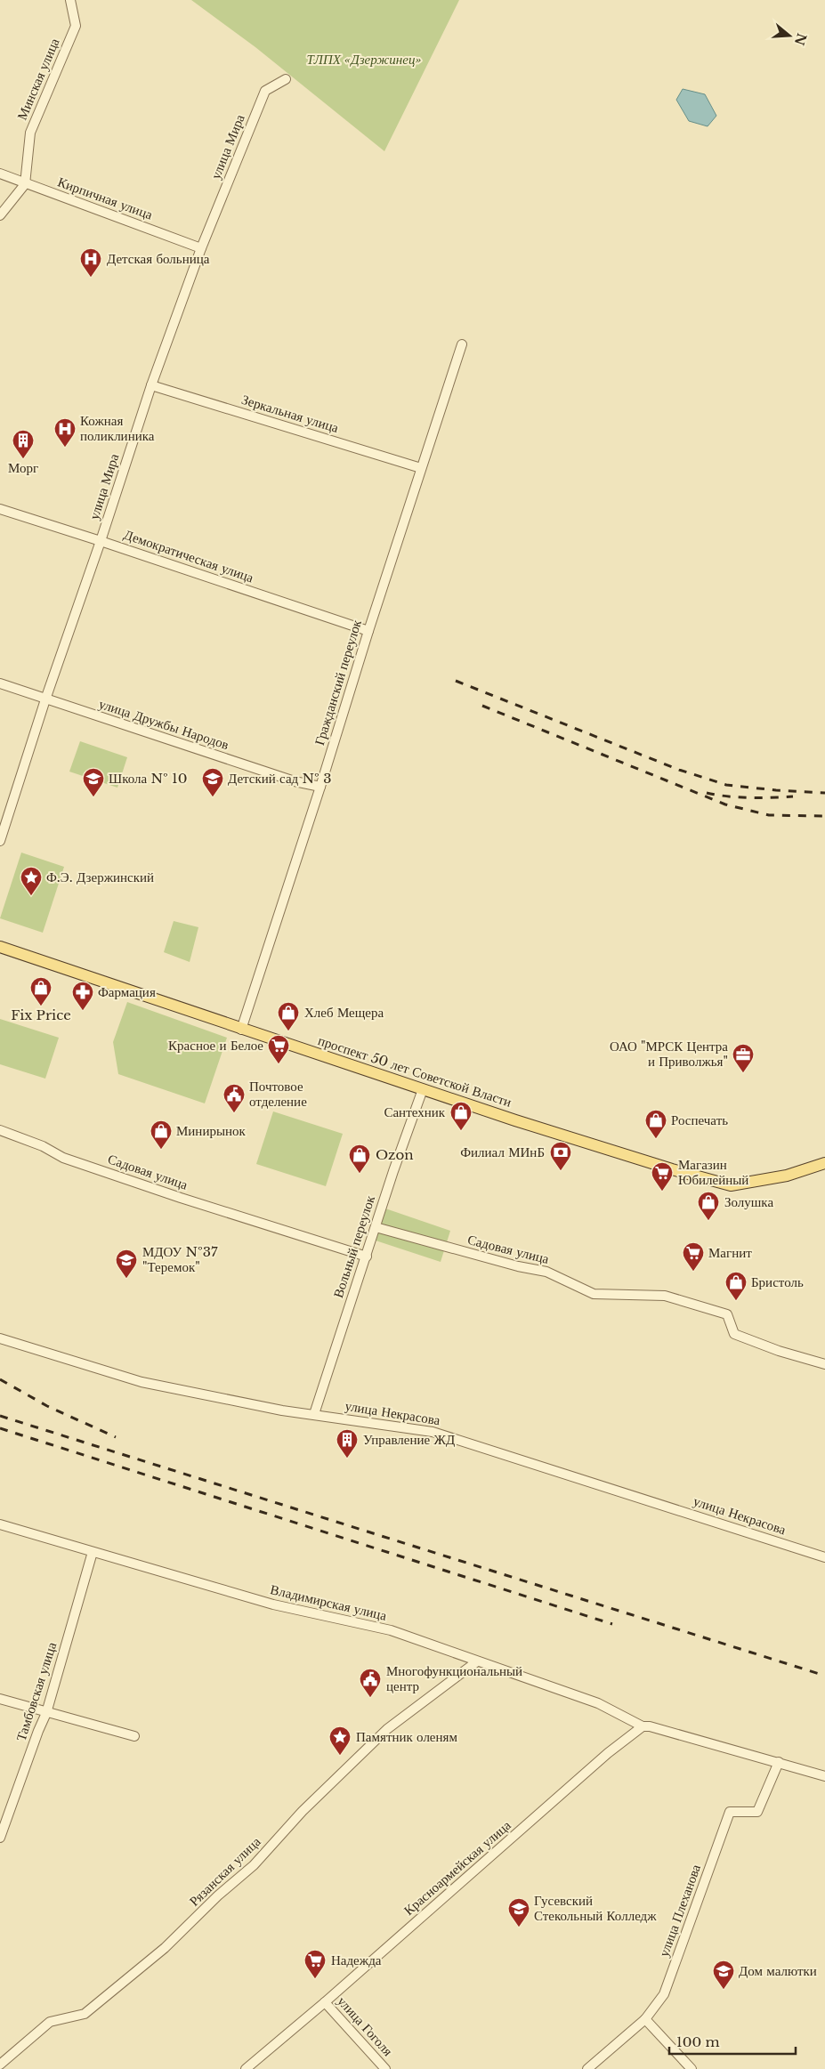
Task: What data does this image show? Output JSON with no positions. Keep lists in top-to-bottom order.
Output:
{
  "streets": {
    "main road": ["проспект 50 лет Советской Власти"],
    "street": [
      "Минская улица",
      "улица Мира",
      "Кирпичная улица",
      "Зеркальная улица",
      "Демократическая улица",
      "Гражданский переулок",
      "улица Дружбы Народов",
      "Садовая улица",
      "Вольный переулок",
      "улица Некрасова",
      "Владимирская улица",
      "Тамбовская улица",
      "Красноармейская улица",
      "Рязанская улица",
      "улица Плеханова",
      "улица Гоголя"
    ]
  },
  "crossings": [
    ["Минская улица", "Кирпичная улица"],
    ["улица Мира", "Кирпичная улица"],
    ["улица Мира", "Зеркальная улица"],
    ["улица Мира", "Демократическая улица"],
    ["улица Мира", "улица Дружбы Народов"],
    ["Зеркальная улица", "Гражданский переулок"],
    ["Демократическая улица", "Гражданский переулок"],
    ["Гражданский переулок", "улица Дружбы Народов"],
    ["Гражданский переулок", "проспект 50 лет Советской Власти"],
    ["проспект 50 лет Советской Власти", "Вольный переулок"],
    ["Садовая улица", "Вольный переулок"],
    ["Вольный переулок", "улица Некрасова"],
    ["Владимирская улица", "Тамбовская улица"],
    ["Владимирская улица", "Красноармейская улица"],
    ["Владимирская улица", "Рязанская улица"],
    ["Красноармейская улица", "улица Гоголя"]
  ],
  "parks": ["ТЛПХ «Дзержинец»"],
  "places": {
    "hospital": ["Детская больница", "Кожная поликлиника"],
    "building": ["Морг", "Управление ЖД"],
    "school or university": [
      "Школа № 10",
      "Детский сад № 3",
      "МДОУ №37 \"Теремок\"",
      "Гусевский Стекольный Колледж",
      "Дом малютки"
    ],
    "place": ["Ф.Э. Дзержинский", "Памятник оленям"],
    "shop": [
      "Fix Price",
      "Хлеб Мещера",
      "Сантехник",
      "Роспечать",
      "Минирынок",
      "Ozon",
      "Золушка",
      "Бристоль"
    ],
    "pharmacy": ["Фармация"],
    "supermarket": [
      "Красное и Белое",
      "Магазин Юбилейный",
      "Магнит",
      "Надежда"
    ],
    "office": ["ОАО \"МРСК Центра и Приволжья\""],
    "public building": ["Почтовое отделение", "Многофункциональный центр"],
    "bank": ["Филиал МИнБ"]
  },
  "scale_bar": "100 m",
  "north": "right"
}
